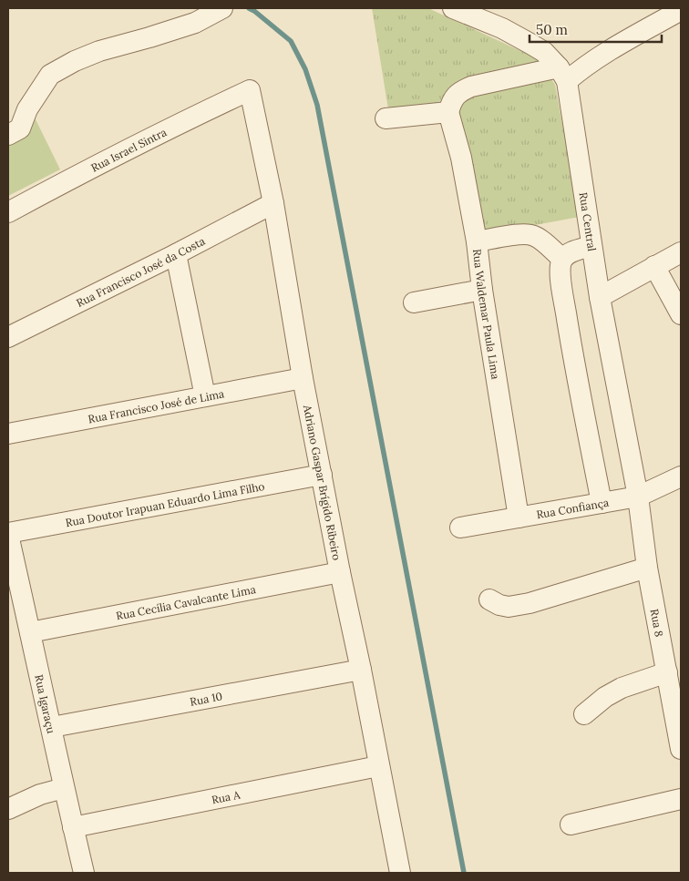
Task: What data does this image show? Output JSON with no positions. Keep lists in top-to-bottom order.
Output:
{
  "streets": {
    "street": [
      "Rua Israel Sintra",
      "Rua Central",
      "Rua Francisco José da Costa",
      "Rua Waldemar Paula Lima",
      "Rua Francisco José de Lima",
      "Adriano Gaspar Brígido Ribeiro",
      "Rua Doutor Irapuan Eduardo Lima Filho",
      "Rua Confiança",
      "Rua Cecília Cavalcante Lima",
      "Rua 8",
      "Rua 10",
      "Rua Igaraçu",
      "Rua A"
    ]
  },
  "crossings": [
    ["Rua Israel Sintra", "Adriano Gaspar Brígido Ribeiro"],
    ["Rua Central", "Rua Confiança"],
    ["Rua Central", "Rua 8"],
    ["Rua Francisco José da Costa", "Adriano Gaspar Brígido Ribeiro"],
    ["Rua Waldemar Paula Lima", "Rua Confiança"],
    ["Rua Francisco José de Lima", "Adriano Gaspar Brígido Ribeiro"],
    ["Adriano Gaspar Brígido Ribeiro", "Rua Doutor Irapuan Eduardo Lima Filho"],
    ["Adriano Gaspar Brígido Ribeiro", "Rua Cecília Cavalcante Lima"],
    ["Adriano Gaspar Brígido Ribeiro", "Rua 10"],
    ["Adriano Gaspar Brígido Ribeiro", "Rua A"],
    ["Rua Doutor Irapuan Eduardo Lima Filho", "Rua Igaraçu"],
    ["Rua Confiança", "Rua 8"],
    ["Rua Cecília Cavalcante Lima", "Rua Igaraçu"],
    ["Rua 10", "Rua Igaraçu"],
    ["Rua Igaraçu", "Rua A"]
  ],
  "scale_bar": "50 m"
}
